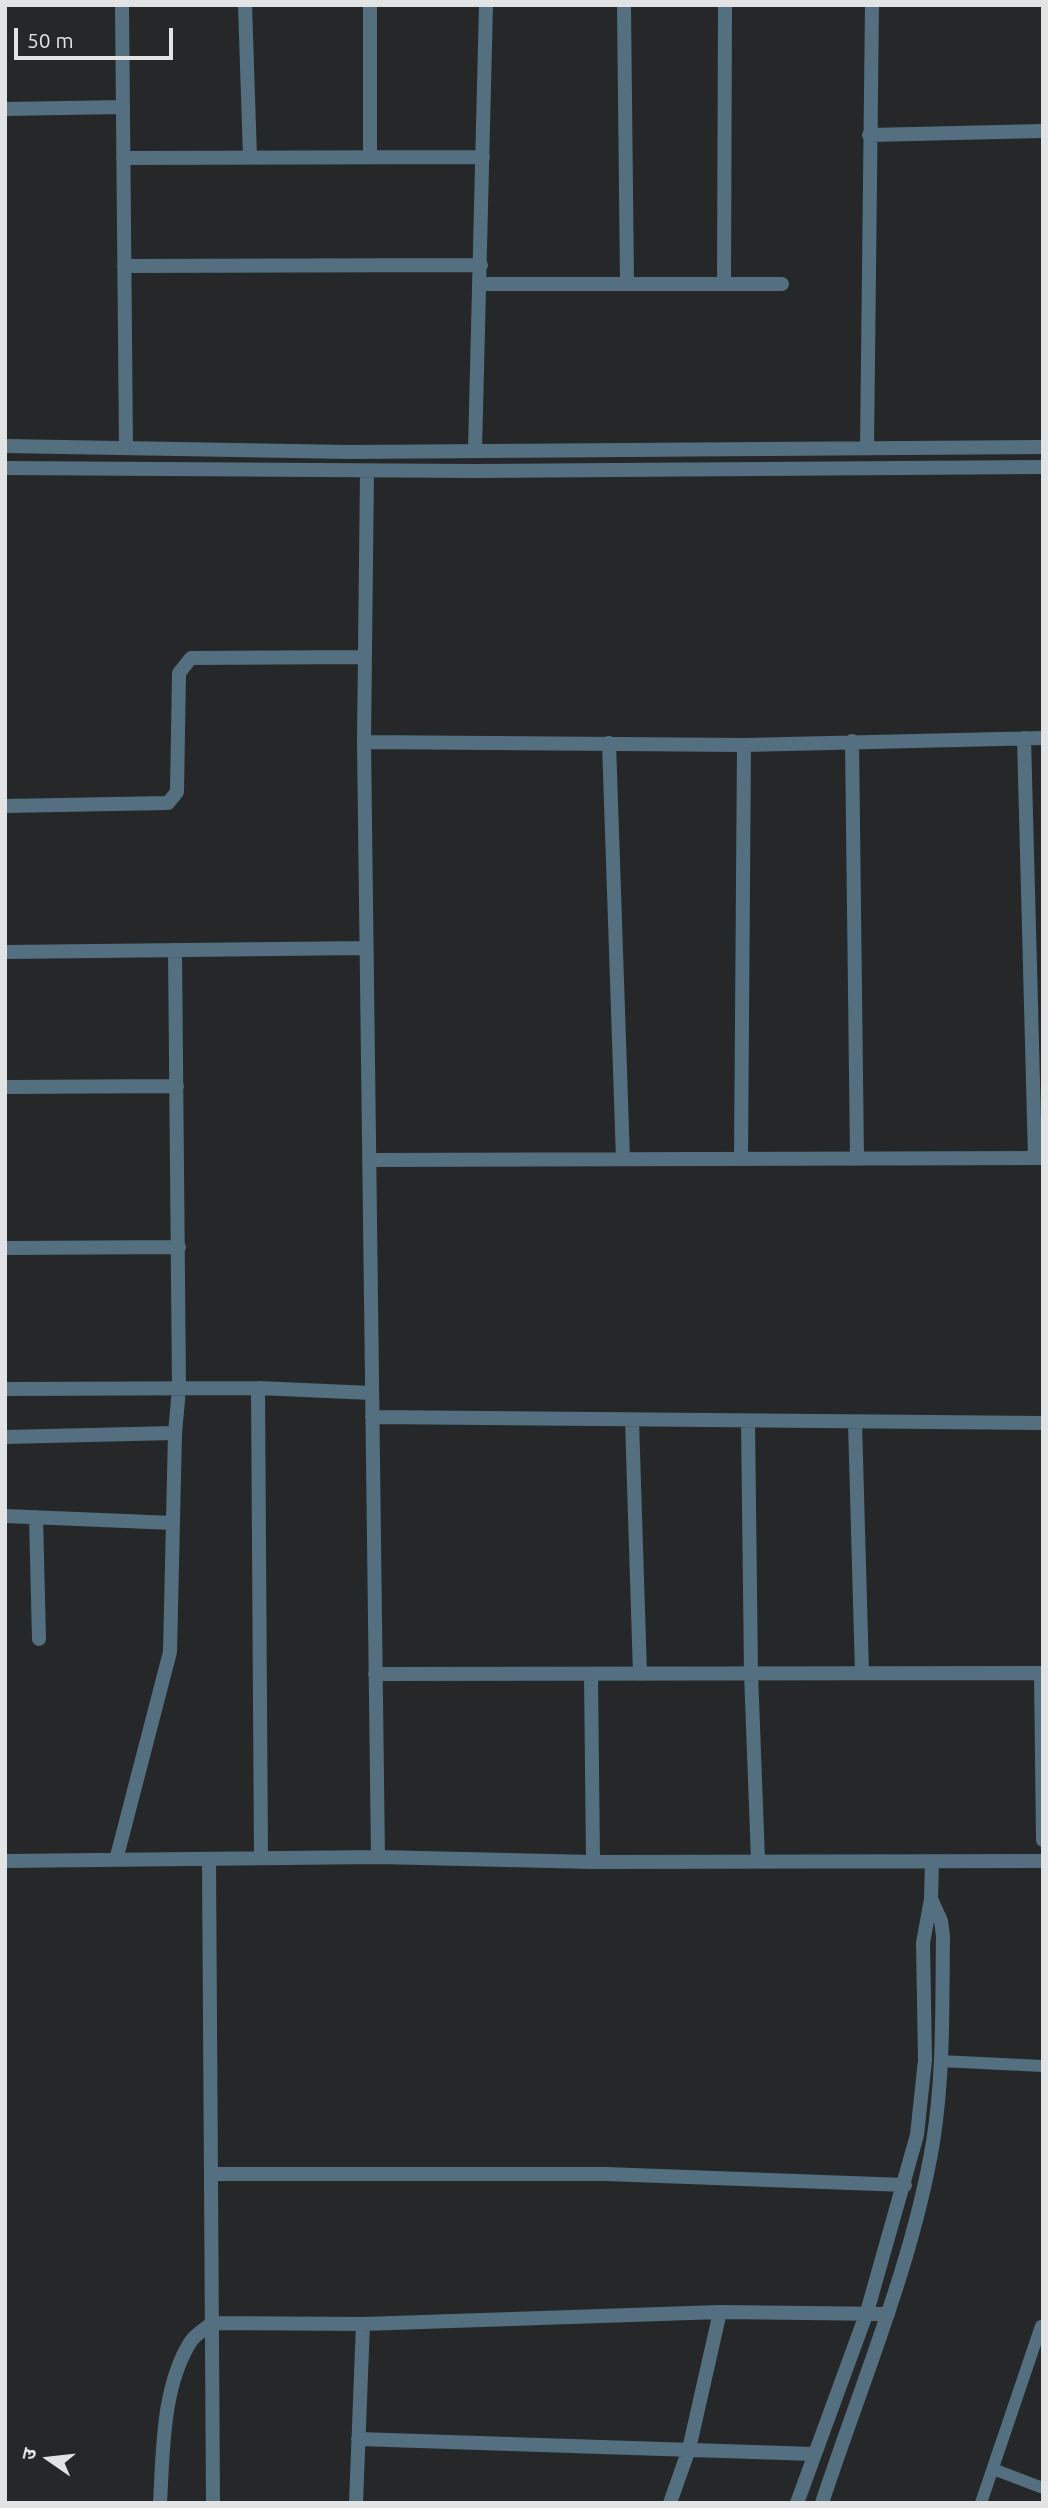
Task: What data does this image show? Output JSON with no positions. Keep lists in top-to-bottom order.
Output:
{
  "scale_bar": "50 m",
  "north": "left"
}
